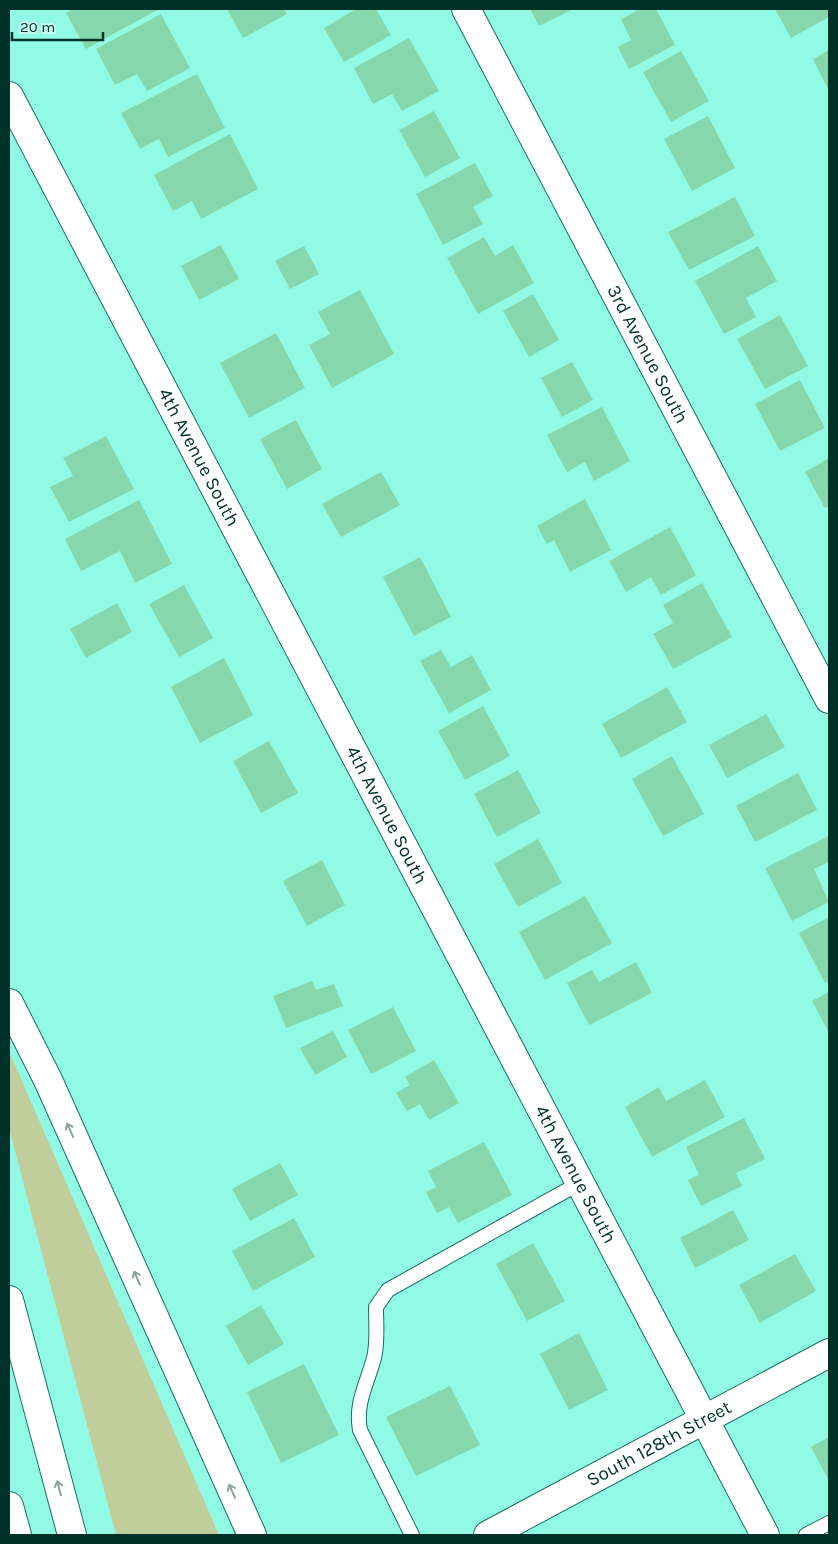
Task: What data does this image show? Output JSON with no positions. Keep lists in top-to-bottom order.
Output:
{
  "streets": {
    "main road": ["3rd Avenue South", "4th Avenue South", "South 128th Street"]
  },
  "crossings": [
    ["4th Avenue South", "South 128th Street"]
  ],
  "scale_bar": "20 m"
}
